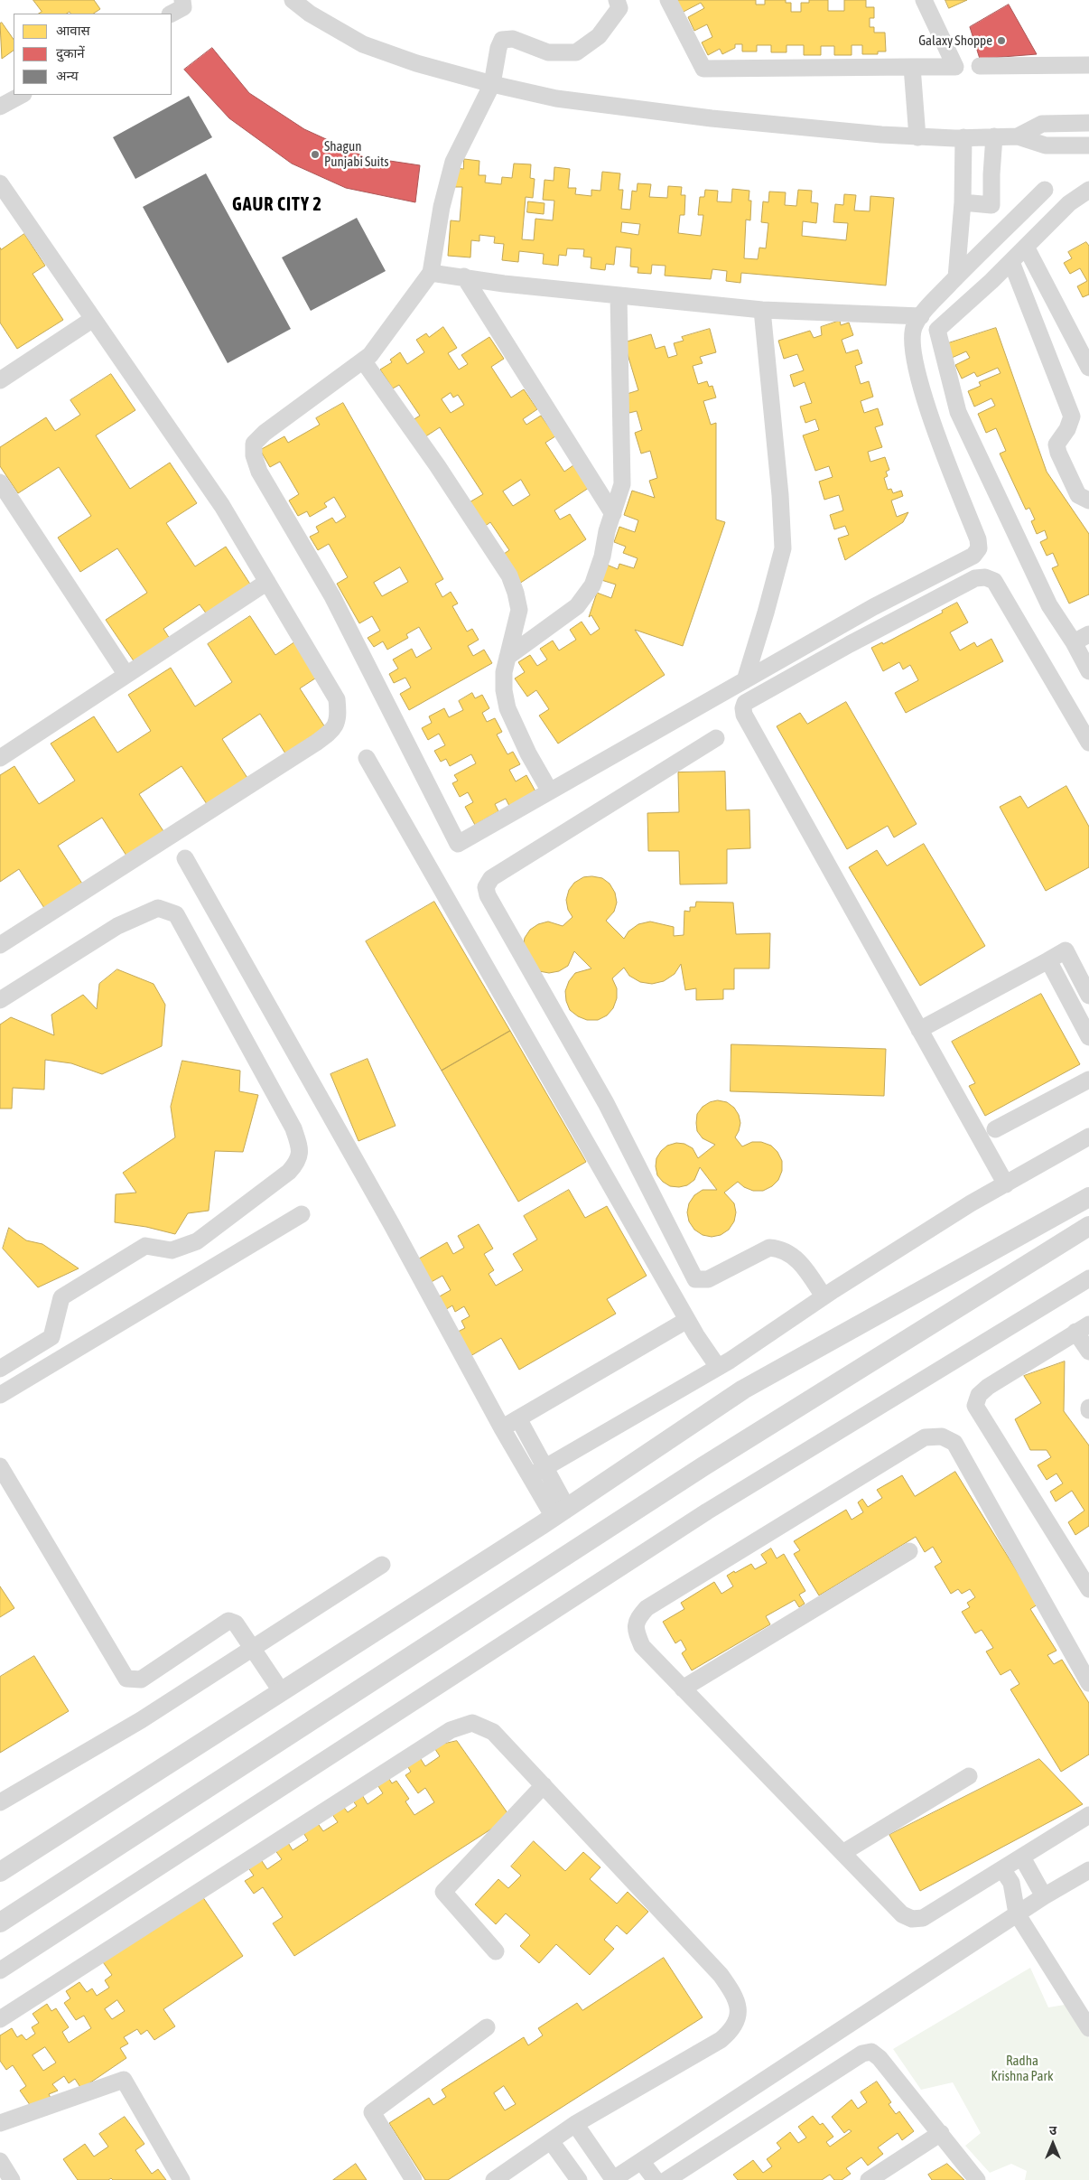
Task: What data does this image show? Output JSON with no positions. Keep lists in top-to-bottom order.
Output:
{
  "districts": ["GAUR CITY 2"],
  "parks": ["Radha Krishna Park"],
  "places": ["Galaxy Shoppe", "Shagun Punjabi Suits"],
  "legend": ["आवास", "दुकानें", "अन्य"],
  "north": "top"
}
